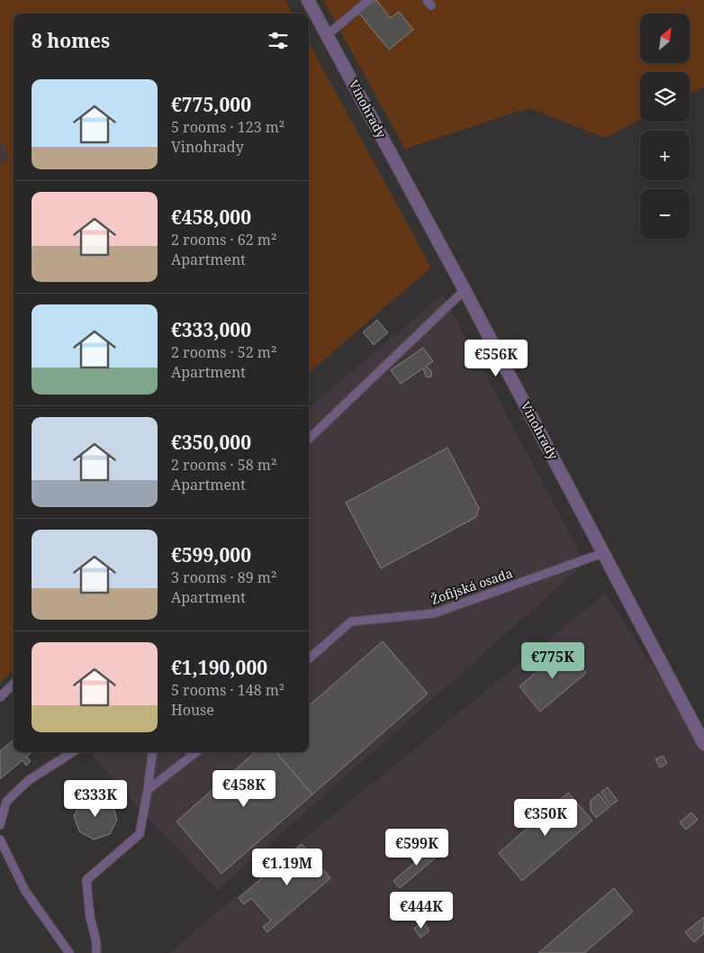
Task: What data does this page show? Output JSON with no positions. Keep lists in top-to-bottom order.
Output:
{
  "streets": {
    "street": ["Vinohrady"],
    "lane": ["Žofijská osada"]
  },
  "crossings": [
    ["Vinohrady", "Žofijská osada"]
  ],
  "north": "top right",
  "page": {
    "map_buttons": ["+", "−"],
    "heading": "8 homes",
    "list": [
      {
        "name": "€775,000",
        "note": "5 rooms · 123 m² · Vinohrady"
      },
      {
        "name": "€458,000",
        "note": "2 rooms · 62 m² · Apartment"
      },
      {
        "name": "€333,000",
        "note": "2 rooms · 52 m² · Apartment"
      },
      {
        "name": "€350,000",
        "note": "2 rooms · 58 m² · Apartment"
      },
      {
        "name": "€599,000",
        "note": "3 rooms · 89 m² · Apartment"
      },
      {
        "name": "€1,190,000",
        "note": "5 rooms · 148 m² · House"
      }
    ],
    "price": [
      "€556K",
      "€775K",
      "€458K",
      "€333K",
      "€350K",
      "€599K",
      "€1.19M",
      "€444K"
    ]
  }
}
